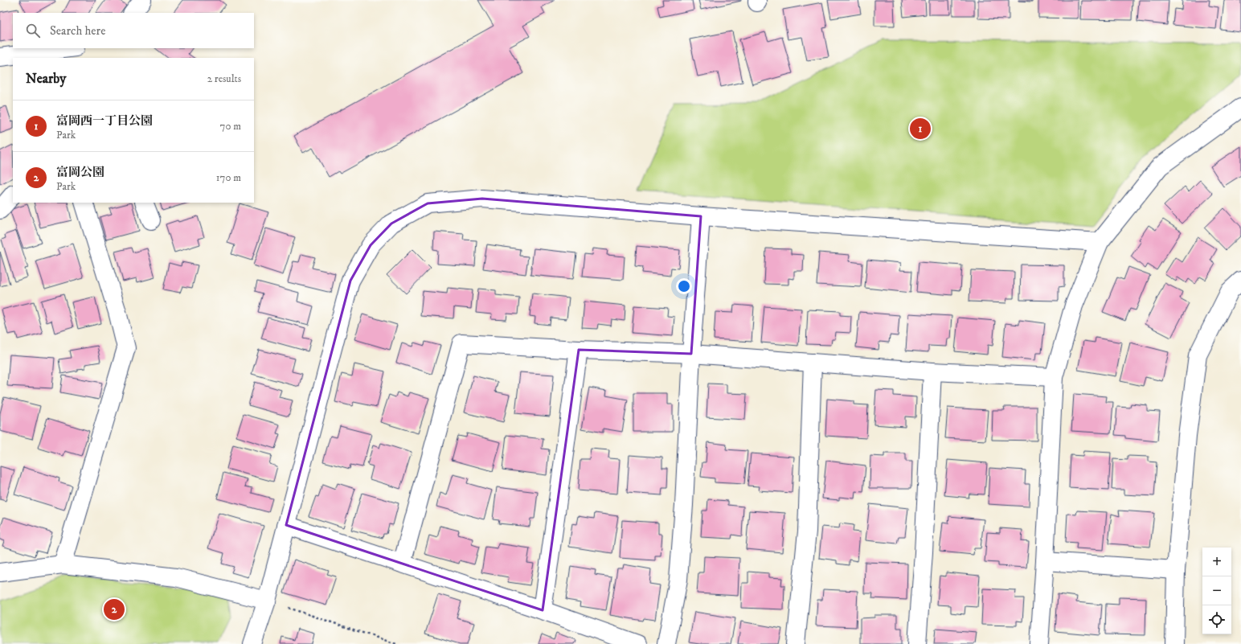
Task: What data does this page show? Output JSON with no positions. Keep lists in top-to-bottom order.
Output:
{
  "page": {
    "search": "Search here",
    "heading": ["Nearby", "2 results"],
    "list": [
      {
        "mark": "1",
        "name": "富岡西一丁目公園",
        "note": "Park",
        "value": "70 m"
      },
      {
        "mark": "2",
        "name": "富岡公園",
        "note": "Park",
        "value": "170 m"
      }
    ],
    "pins": ["1", "2"],
    "map_buttons": ["+", "−"]
  }
}
